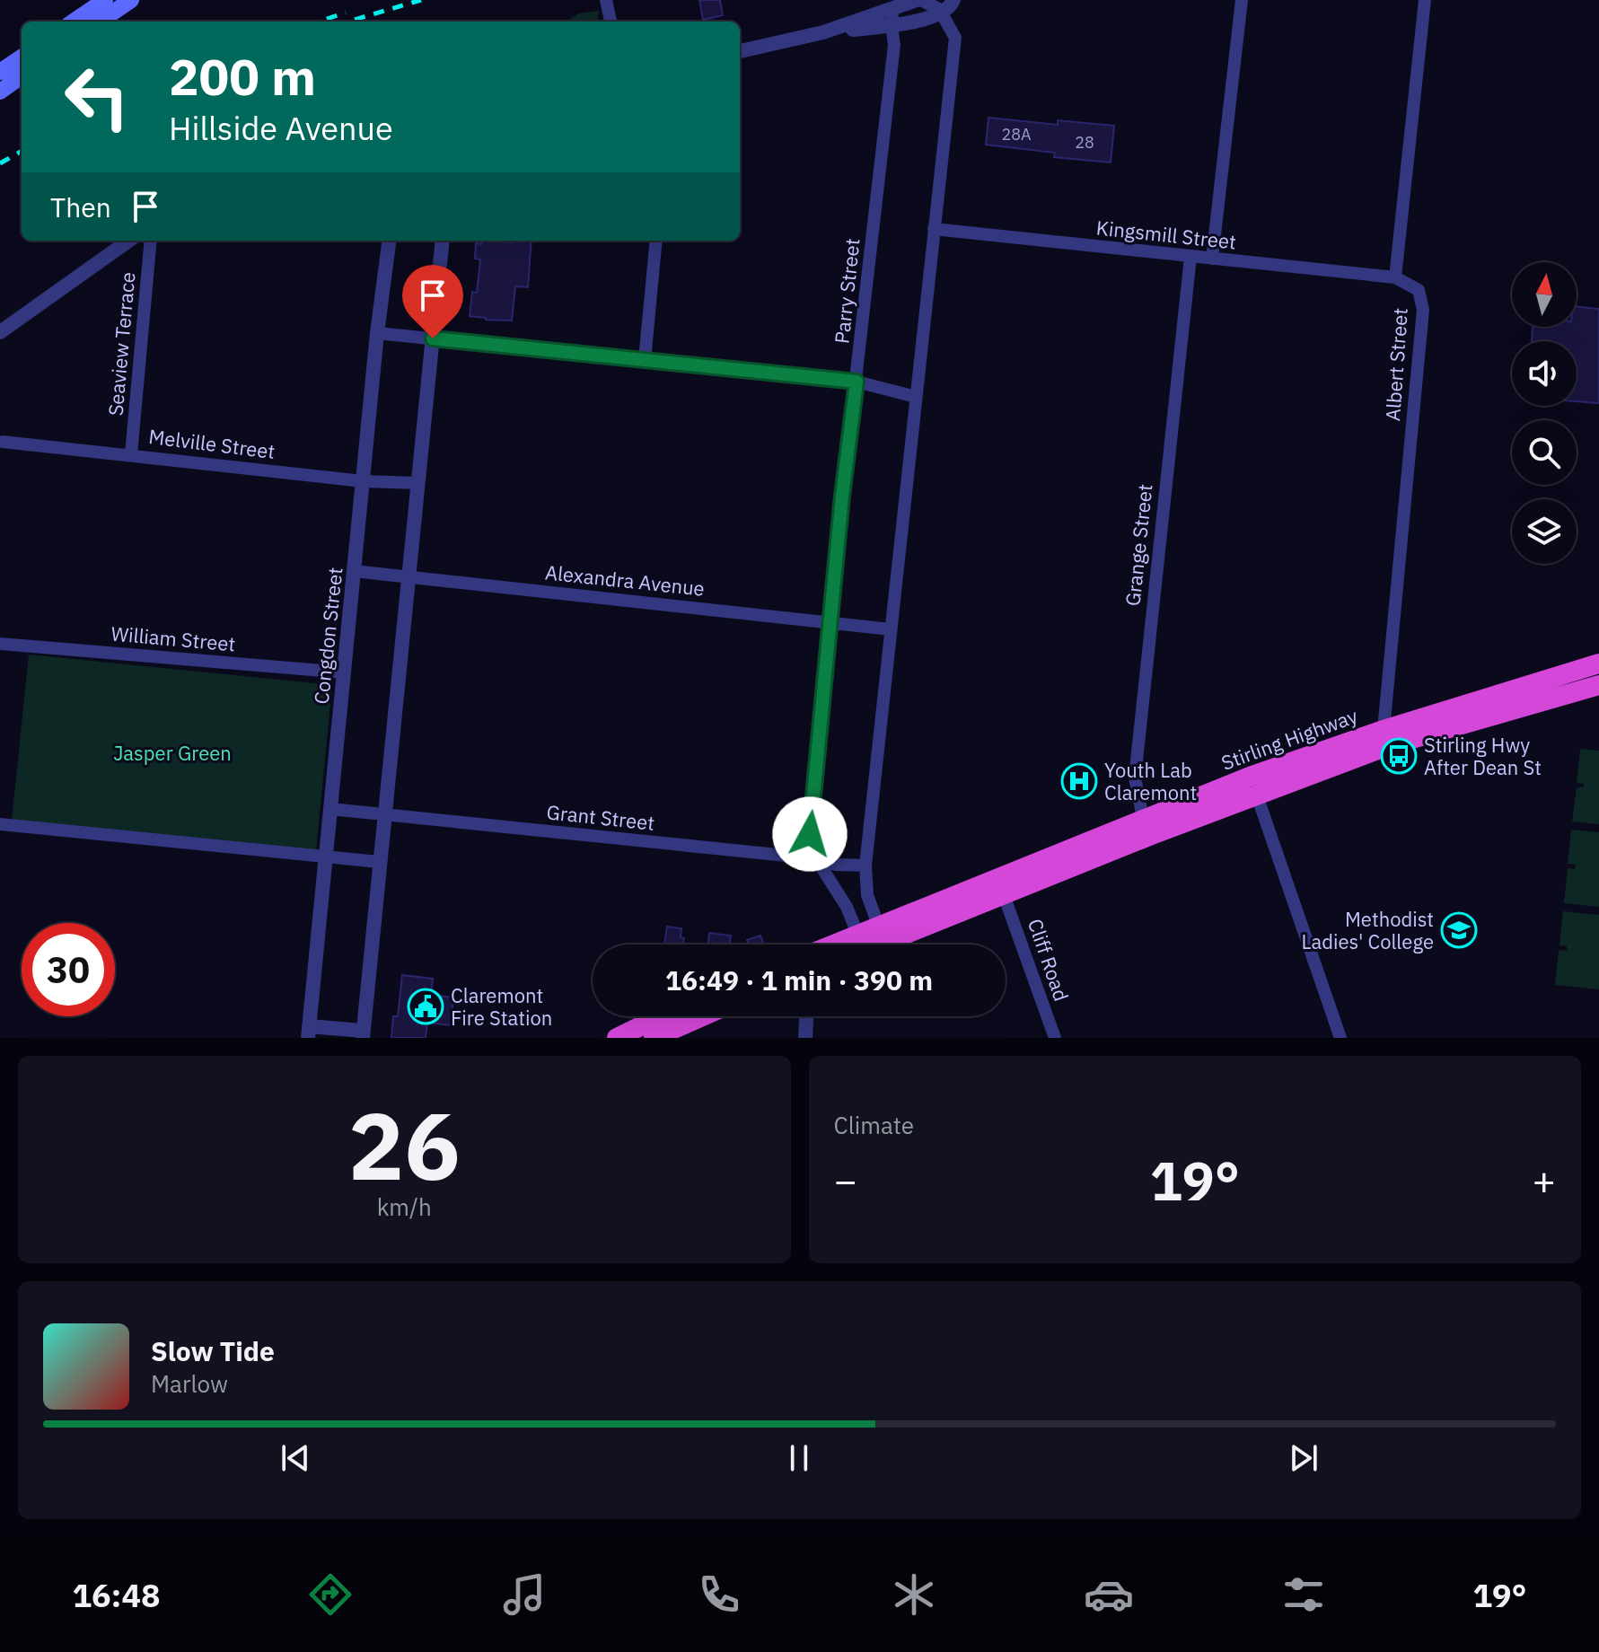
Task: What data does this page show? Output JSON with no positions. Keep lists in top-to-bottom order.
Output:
{
  "streets": {
    "highway": ["Stirling Highway"],
    "street": [
      "Kingsmill Street",
      "Parry Street",
      "Seaview Terrace",
      "Albert Street",
      "Melville Street",
      "Grange Street",
      "Alexandra Avenue",
      "Congdon Street",
      "William Street",
      "Grant Street",
      "Cliff Road"
    ]
  },
  "crossings": [
    ["Kingsmill Street", "Albert Street"],
    ["Kingsmill Street", "Grange Street"],
    ["Parry Street", "Alexandra Avenue"],
    ["Parry Street", "Grant Street"],
    ["Seaview Terrace", "Melville Street"],
    ["Albert Street", "Stirling Highway"],
    ["Melville Street", "Congdon Street"],
    ["Grange Street", "Stirling Highway"],
    ["Alexandra Avenue", "Congdon Street"],
    ["Congdon Street", "William Street"],
    ["Congdon Street", "Grant Street"],
    ["Stirling Highway", "Cliff Road"]
  ],
  "parks": ["Jasper Green"],
  "places": {
    "bus stop": ["Stirling Hwy After Dean St"],
    "hospital": ["Youth Lab Claremont"],
    "school or university": ["Methodist Ladies' College"],
    "public building": ["Claremont Fire Station"]
  },
  "house_numbers": ["28A", "28"],
  "north": "top",
  "page": {
    "turn": ["200 m", "Hillside Avenue"],
    "then": "Then",
    "limit": "30",
    "trip": "16:49 · 1 min · 390 m",
    "tile": [
      ["26", "km/h"],
      "Climate"
    ],
    "heat": ["−", "19°", "+"],
    "song": ["Slow Tide", "Marlow"],
    "tabs": ["16:48", "19°"]
  }
}
